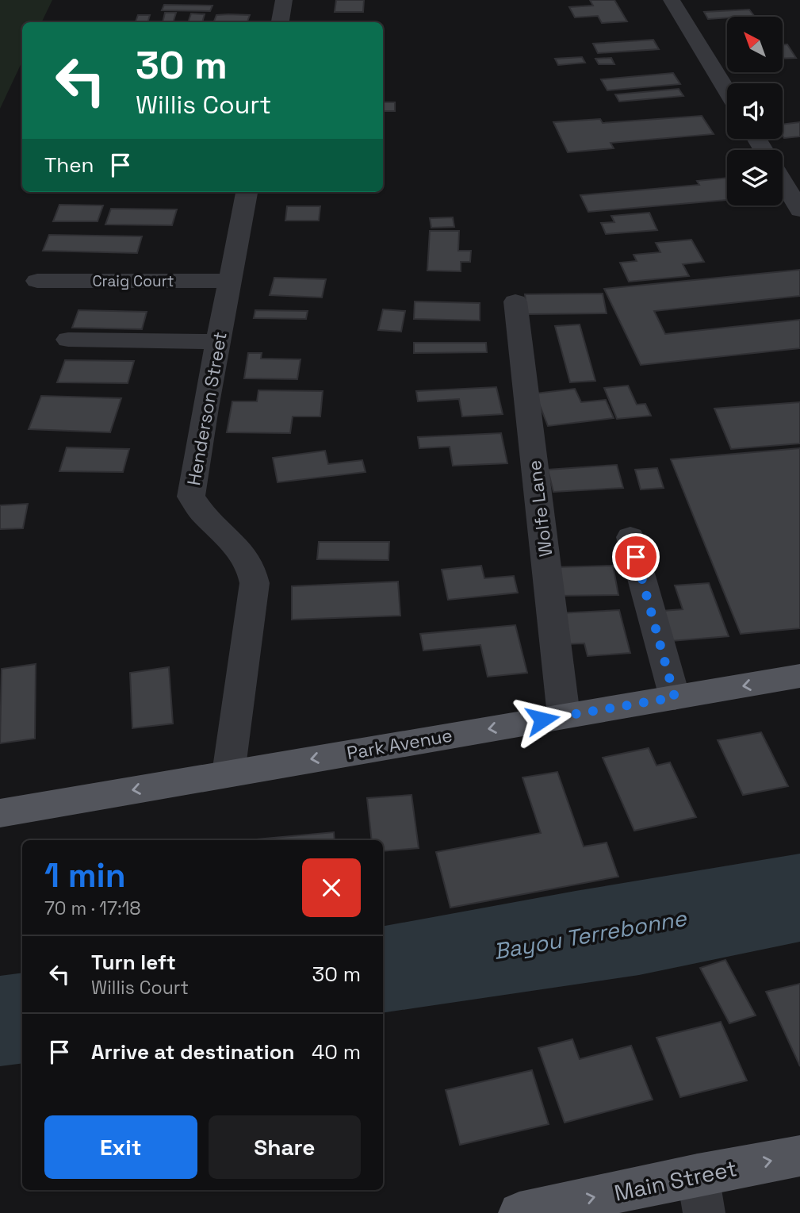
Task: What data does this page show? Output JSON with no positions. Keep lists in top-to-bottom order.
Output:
{
  "streets": {
    "main road": ["Park Avenue", "Main Street"],
    "street": ["Craig Court", "Henderson Street", "Wolfe Lane"]
  },
  "crossings": [
    ["Craig Court", "Henderson Street"],
    ["Henderson Street", "Park Avenue"],
    ["Wolfe Lane", "Park Avenue"]
  ],
  "one_way": ["Park Avenue", "Main Street"],
  "water": ["Bayou Terrebonne"],
  "north": "top left",
  "page": {
    "turn": ["30 m", "Willis Court"],
    "then": "Then",
    "heading": ["1 min", "70 m · 17:18"],
    "list": [
      {
        "name": "Turn left",
        "note": "Willis Court",
        "value": "30 m"
      },
      {
        "name": "Arrive at destination",
        "value": "40 m"
      }
    ],
    "buttons": ["Exit", "Share"]
  }
}
